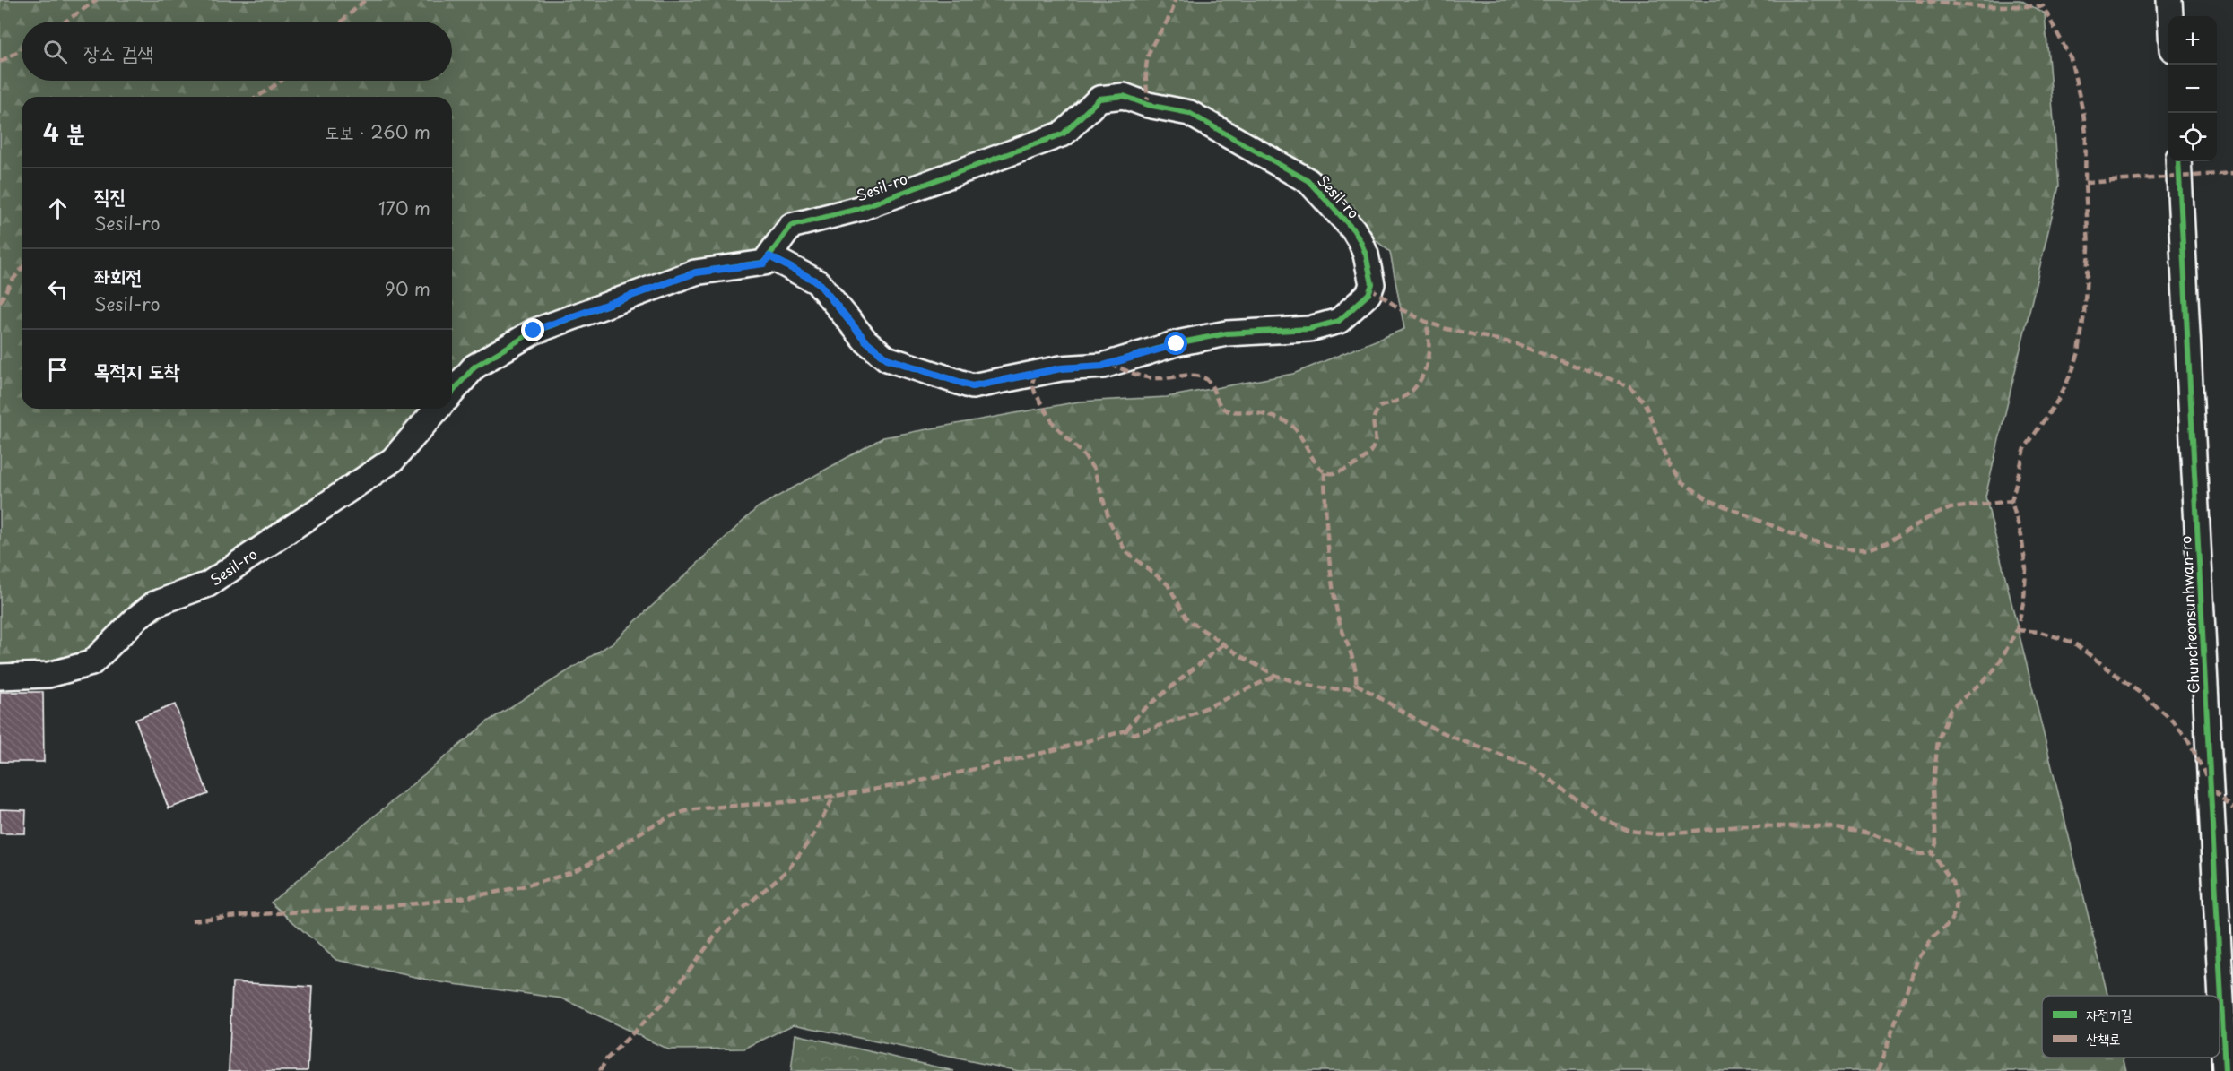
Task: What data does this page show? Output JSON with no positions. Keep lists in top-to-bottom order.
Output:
{
  "streets": {
    "street": ["Sesil-ro", "Chuncheonsunhwan-ro"]
  },
  "legend": ["자전거길", "산책로"],
  "page": {
    "map_buttons": ["+", "−"],
    "search": "장소 검색",
    "heading": ["4 분", "도보 · 260 m"],
    "list": [
      ["직진", "Sesil-ro", "170 m"],
      ["좌회전", "Sesil-ro", "90 m"],
      "목적지 도착"
    ]
  }
}
